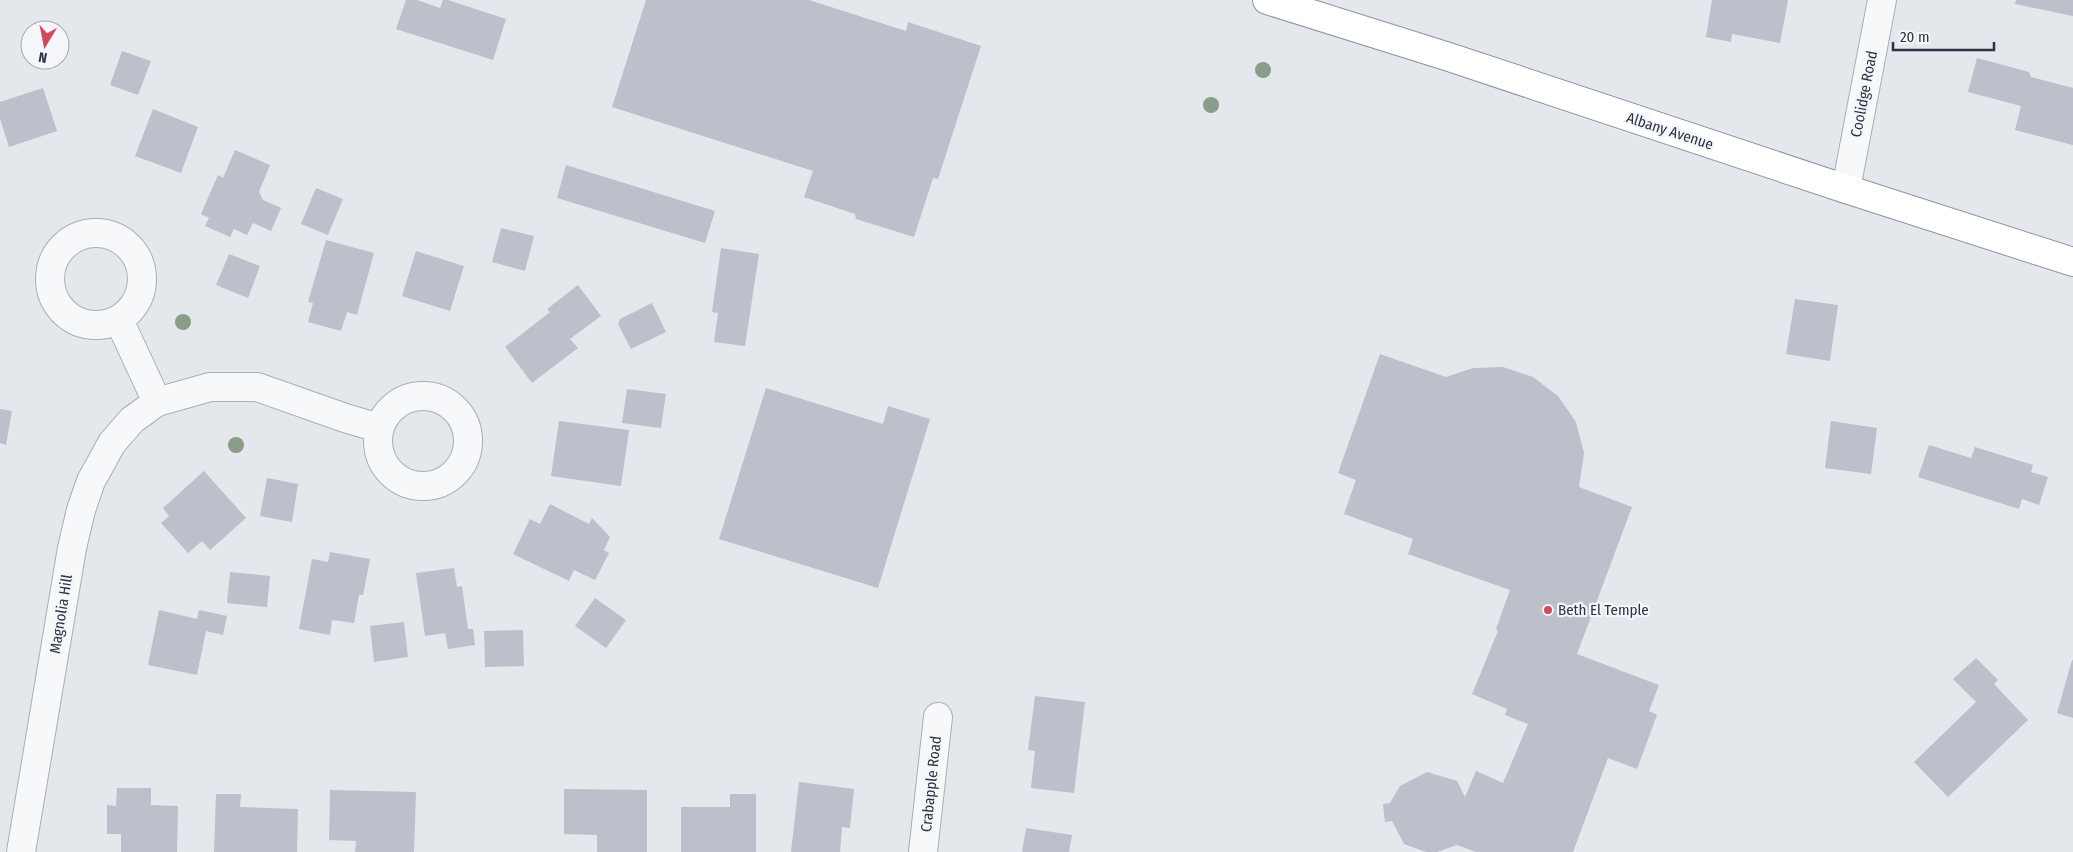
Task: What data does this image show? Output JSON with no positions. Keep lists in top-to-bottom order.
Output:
{
  "streets": {
    "highway": ["Albany Avenue"],
    "street": ["Coolidge Road", "Magnolia Hill", "Crabapple Road"]
  },
  "crossings": [
    ["Coolidge Road", "Albany Avenue"]
  ],
  "places": ["Beth El Temple"],
  "scale_bar": "20 m",
  "north": "bottom"
}
